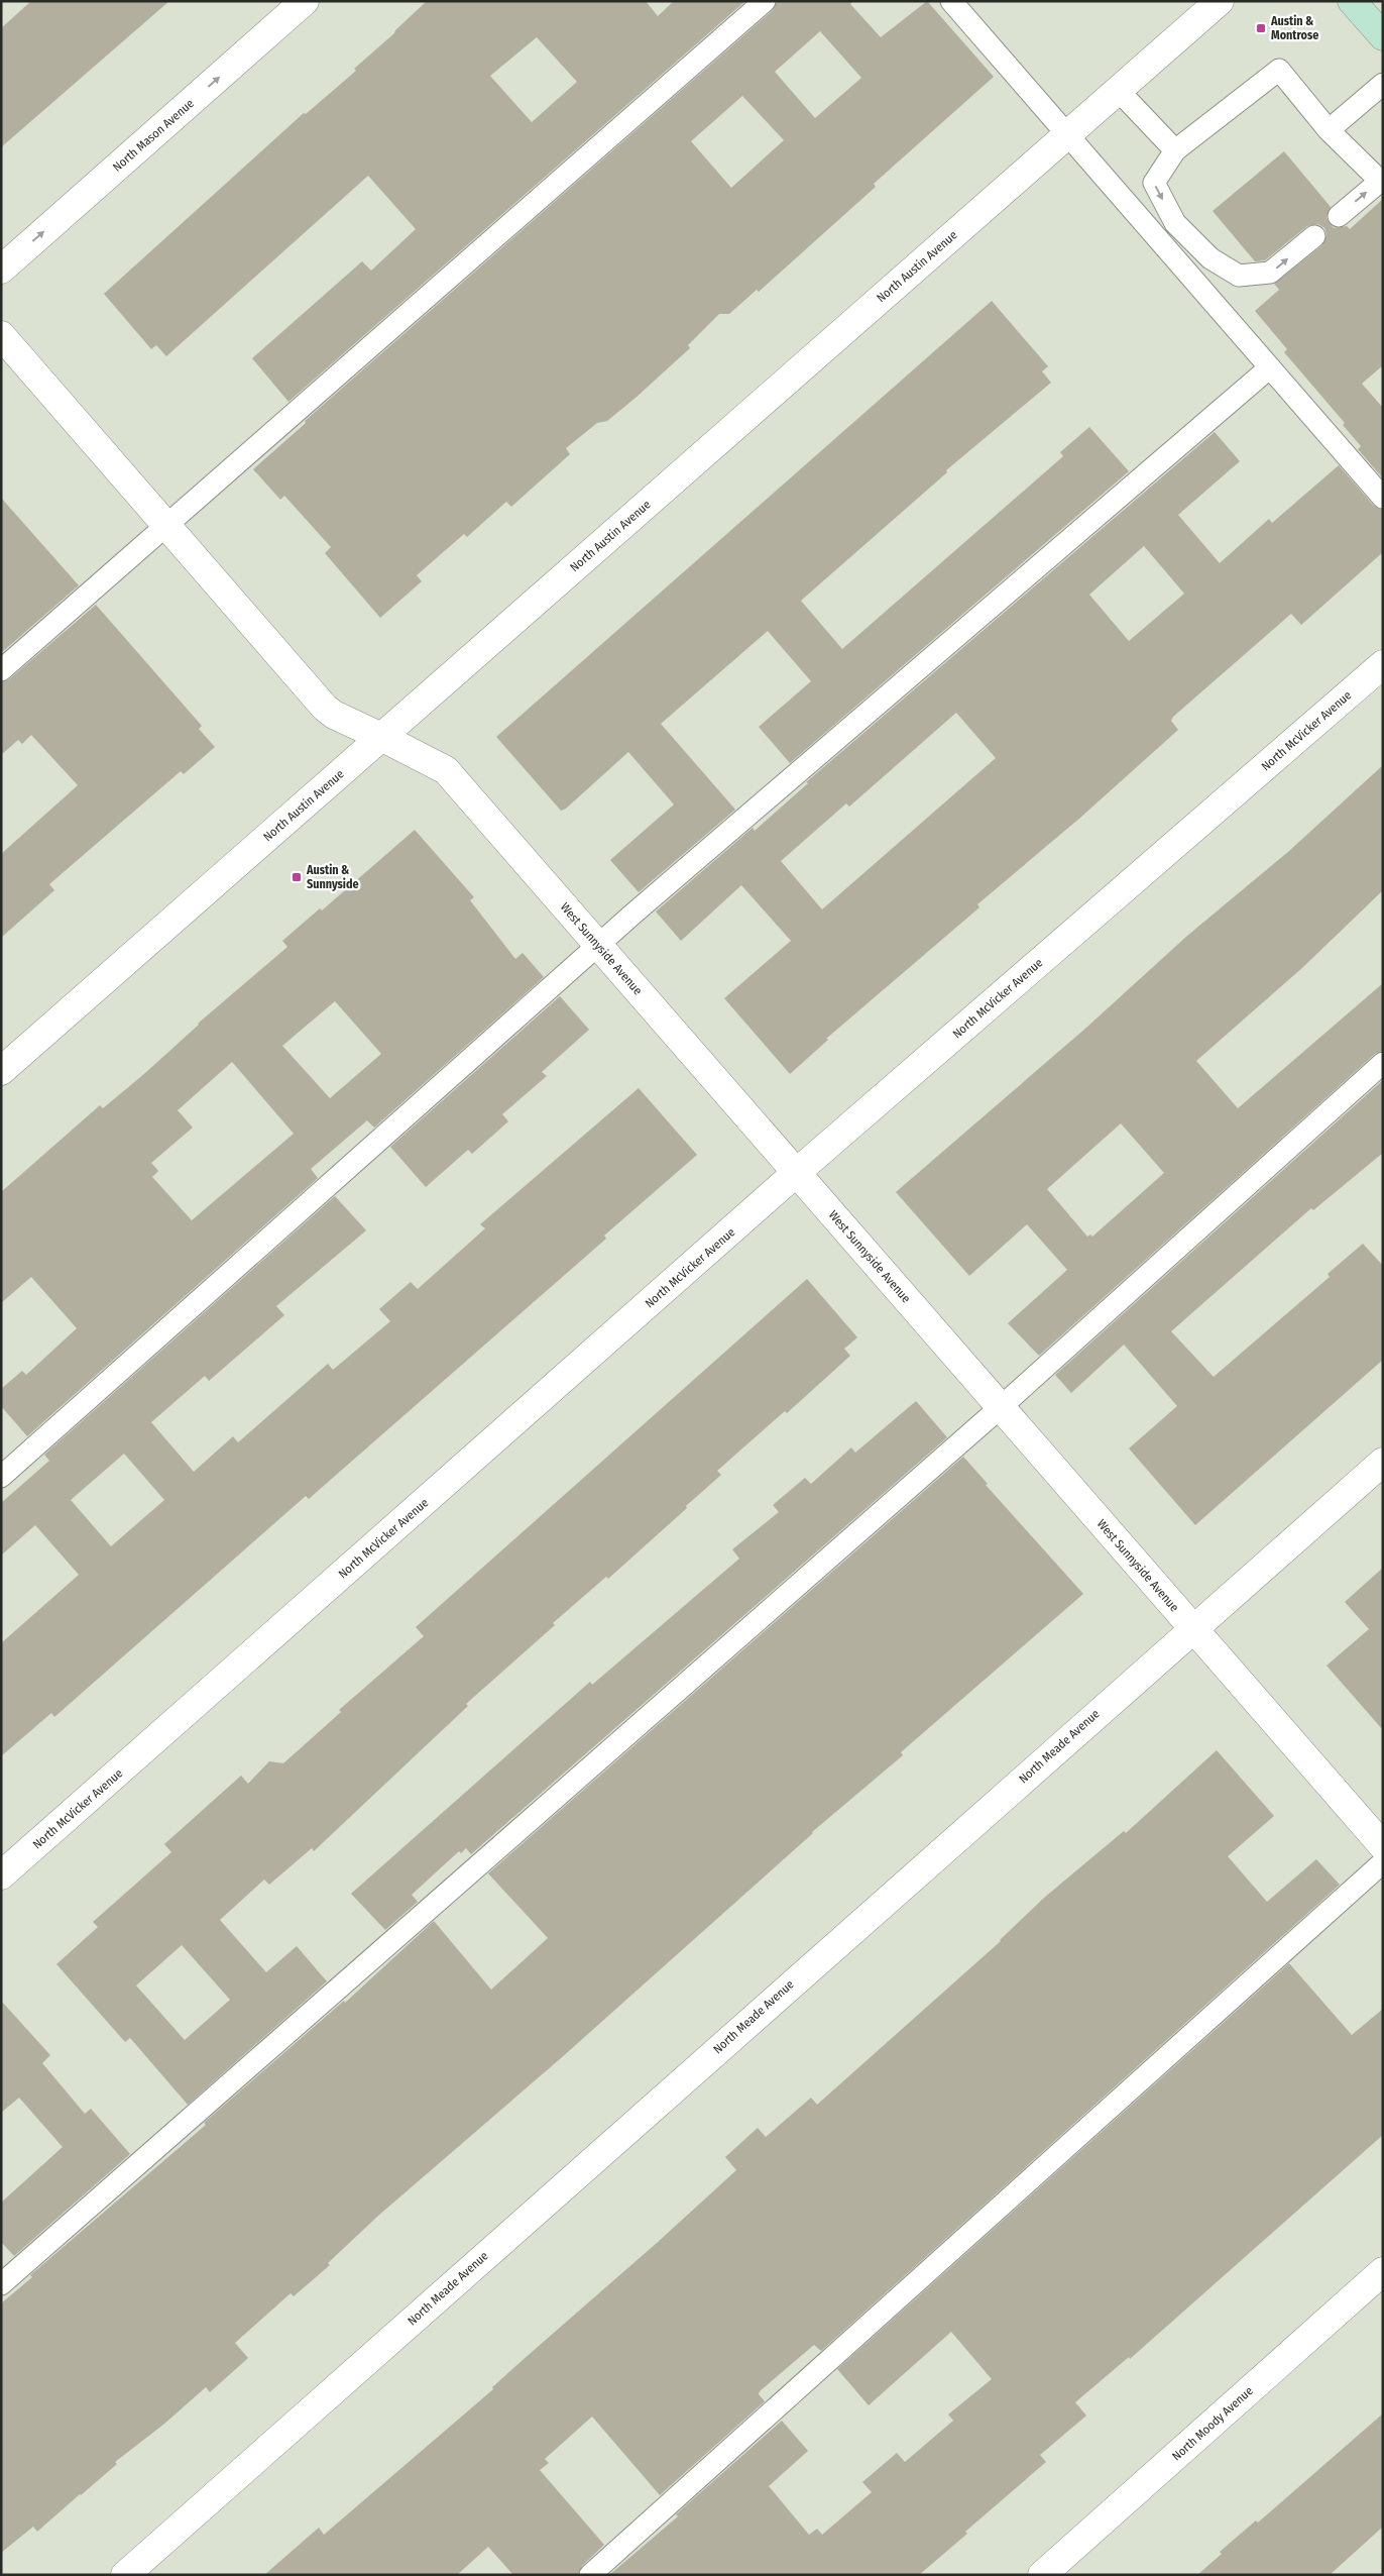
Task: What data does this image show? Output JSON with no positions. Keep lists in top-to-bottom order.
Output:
{
  "streets": {
    "street": [
      "North Mason Avenue",
      "North Austin Avenue",
      "North McVicker Avenue",
      "West Sunnyside Avenue",
      "North Meade Avenue",
      "North Moody Avenue"
    ]
  },
  "crossings": [
    ["North Austin Avenue", "West Sunnyside Avenue"],
    ["North McVicker Avenue", "West Sunnyside Avenue"],
    ["West Sunnyside Avenue", "North Meade Avenue"]
  ],
  "one_way": ["North Mason Avenue"],
  "places": {
    "transit": ["Austin & Montrose", "Austin & Sunnyside"]
  }
}
